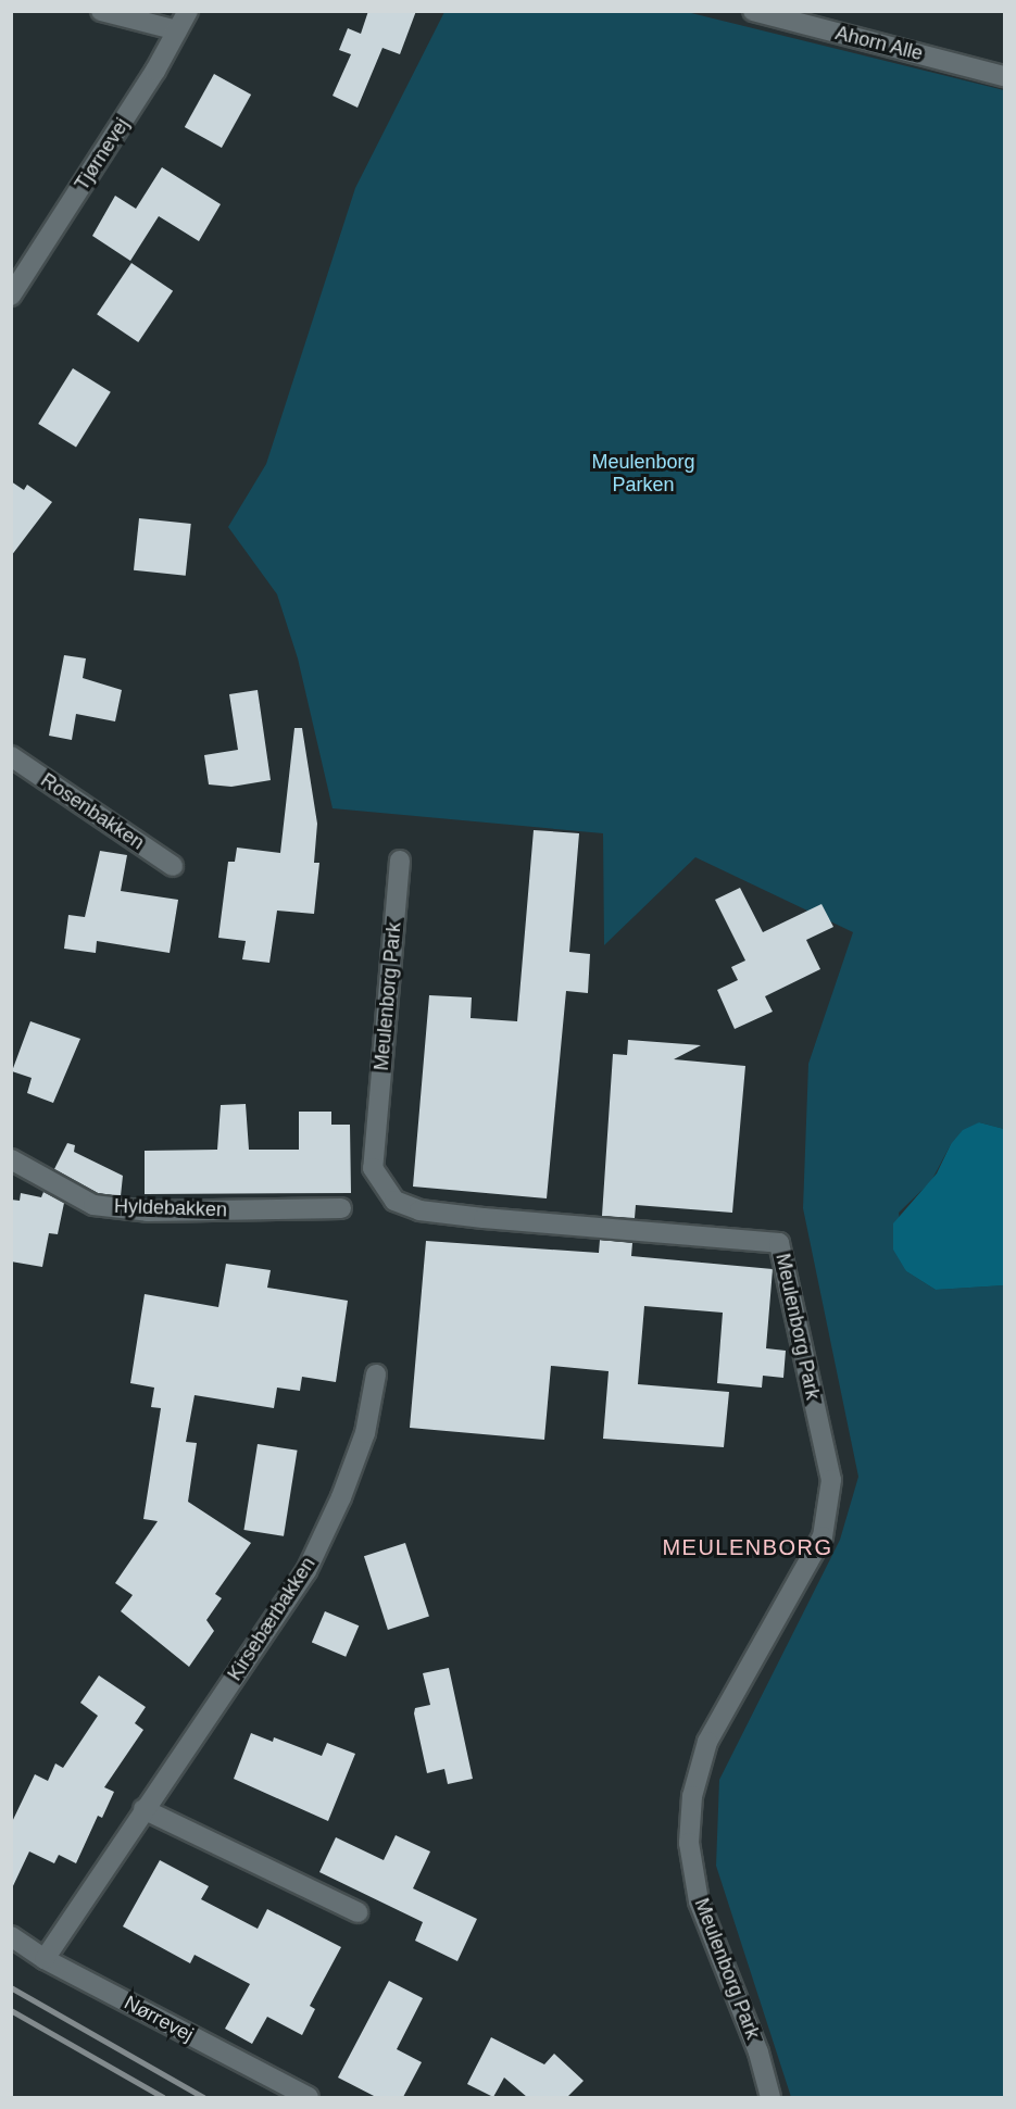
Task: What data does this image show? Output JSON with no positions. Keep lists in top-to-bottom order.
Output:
{
  "streets": {
    "street": [
      "Ahorn Alle",
      "Tjørnevej",
      "Rosenbakken",
      "Meulenborg Park",
      "Hyldebakken",
      "Kirsebærbakken",
      "Nørrevej"
    ]
  },
  "crossings": [
    ["Kirsebærbakken", "Nørrevej"]
  ],
  "districts": ["MEULENBORG"],
  "parks": ["Meulenborg Parken"]
}
